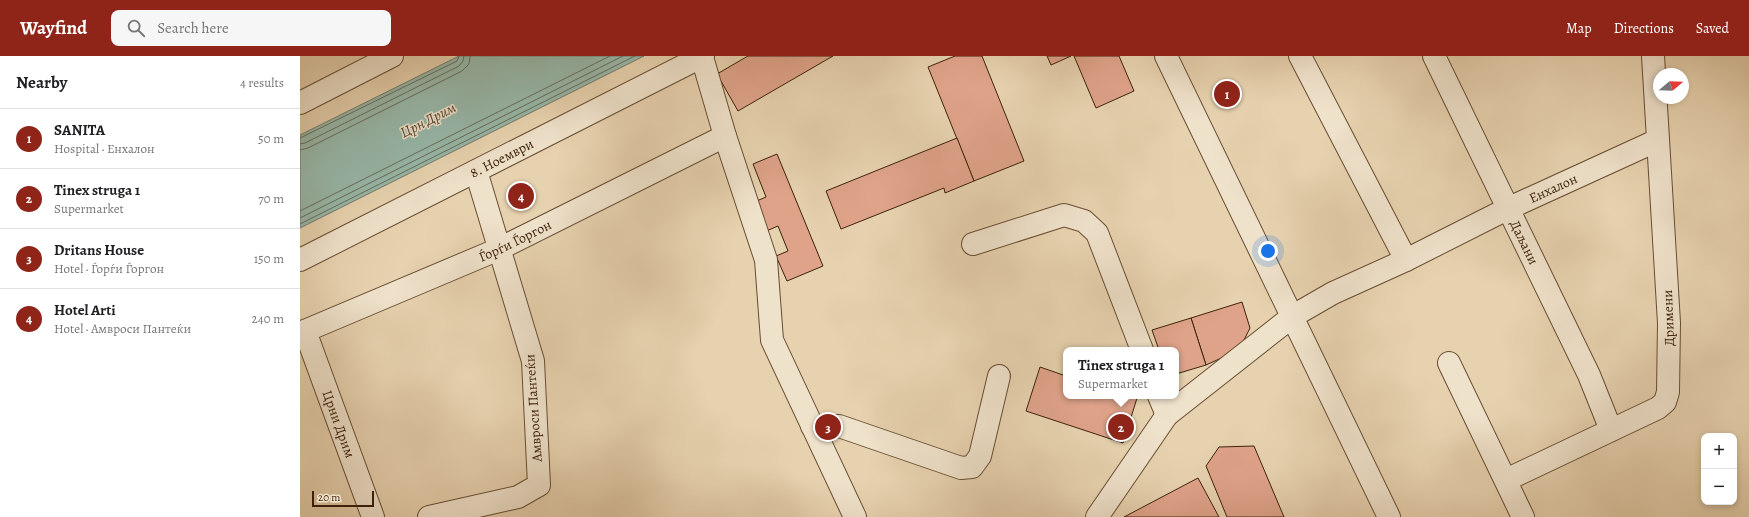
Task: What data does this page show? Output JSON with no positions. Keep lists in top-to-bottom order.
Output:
{
  "streets": {
    "street": [
      "8. Ноември",
      "Енхалон",
      "Ѓорѓи Ѓоргон",
      "Даљани",
      "Дримени",
      "Амвроси Пантеќи",
      "Црни Дрим"
    ]
  },
  "crossings": [
    ["8. Ноември", "Амвроси Пантеќи"],
    ["Енхалон", "Даљани"],
    ["Енхалон", "Дримени"],
    ["Ѓорѓи Ѓоргон", "Амвроси Пантеќи"],
    ["Ѓорѓи Ѓоргон", "Црни Дрим"],
    ["Даљани", "Дримени"]
  ],
  "water": ["Црн Дрим"],
  "scale_bar": "20 m",
  "north": "right",
  "page": {
    "header": "Wayfind",
    "search": "Search here",
    "nav": ["Map", "Directions", "Saved"],
    "heading": ["Nearby", "4 results"],
    "pins": [
      "1",
      "4",
      "2",
      "3"
    ],
    "list": [
      {
        "mark": "1",
        "name": "SANITA",
        "note": "Hospital · Енхалон",
        "value": "50 m"
      },
      {
        "mark": "2",
        "name": "Tinex struga 1",
        "note": "Supermarket",
        "value": "70 m"
      },
      {
        "mark": "3",
        "name": "Dritans House",
        "note": "Hotel · Ѓорѓи Ѓоргон",
        "value": "150 m"
      },
      {
        "mark": "4",
        "name": "Hotel Arti",
        "note": "Hotel · Амвроси Пантеќи",
        "value": "240 m"
      }
    ],
    "popup": ["Tinex struga 1", "Supermarket"],
    "map_buttons": ["+", "−"],
    "scale": "20 m"
  }
}
